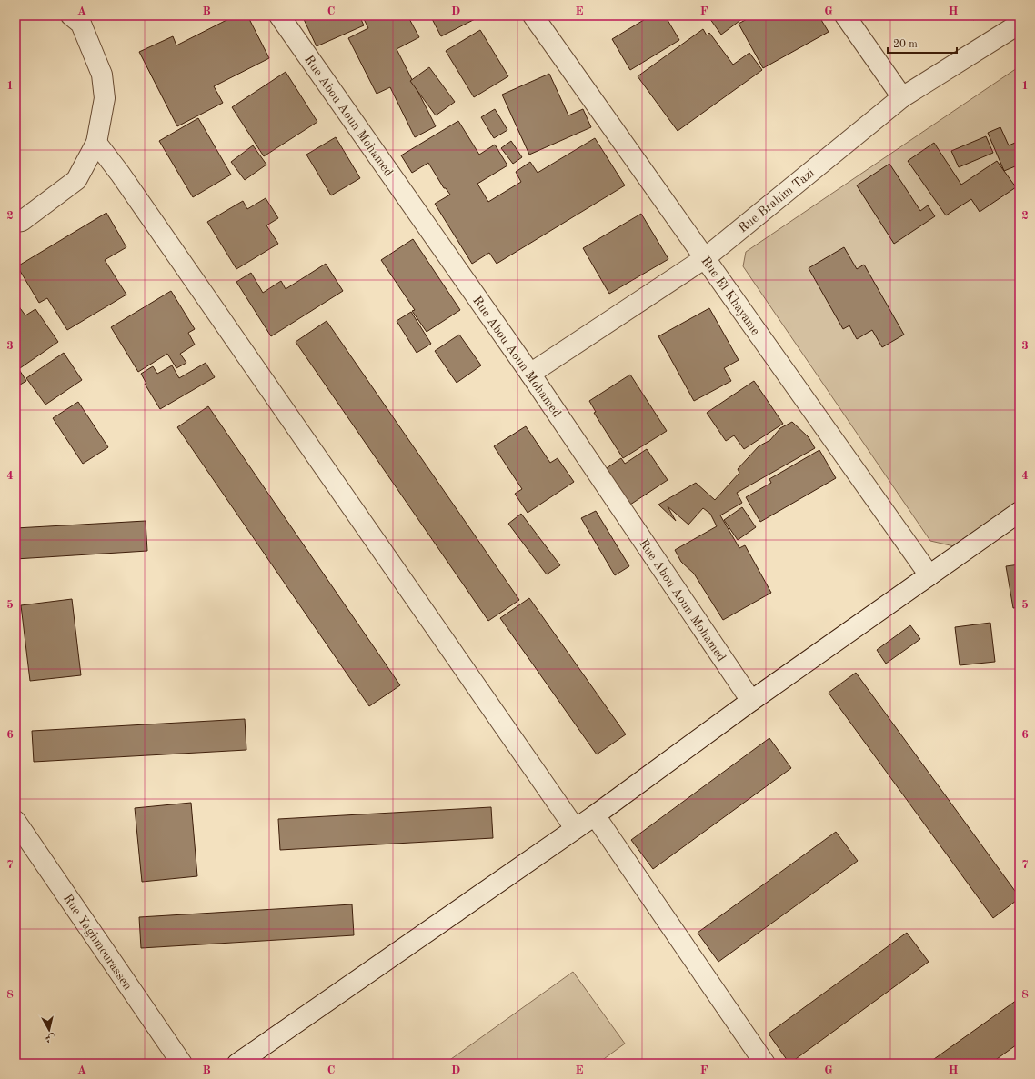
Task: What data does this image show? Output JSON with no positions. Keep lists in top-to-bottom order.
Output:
{
  "streets": {
    "street": [
      "Rue Abou Aoun Mohamed",
      "Rue Brahim Tazi",
      "Rue El Khayame",
      "Rue Yaghmourassen"
    ]
  },
  "crossings": [
    ["Rue Abou Aoun Mohamed", "Rue Brahim Tazi"],
    ["Rue Brahim Tazi", "Rue El Khayame"]
  ],
  "scale_bar": "20 m",
  "north": "bottom",
  "grid": {
    "columns": [
      "A",
      "B",
      "C",
      "D",
      "E",
      "F",
      "G",
      "H"
    ],
    "rows": [
      "1",
      "2",
      "3",
      "4",
      "5",
      "6",
      "7",
      "8"
    ]
  }
}
